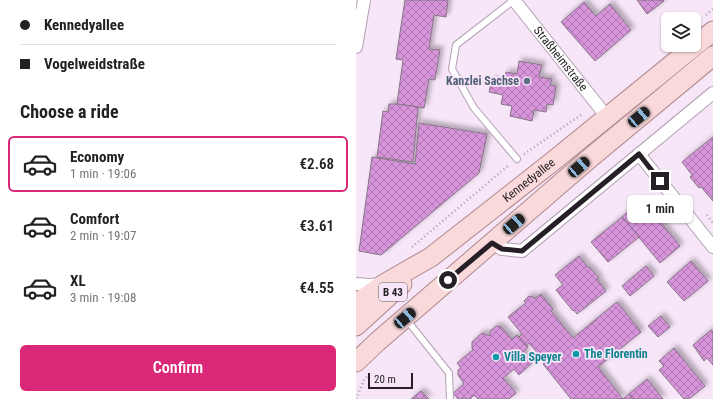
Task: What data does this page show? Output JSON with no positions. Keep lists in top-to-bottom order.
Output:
{
  "streets": {
    "main road": ["Kennedyallee", "B 43"],
    "street": ["Straßheimstraße"]
  },
  "crossings": [
    ["Straßheimstraße", "Kennedyallee"],
    ["Kennedyallee", "B 43"]
  ],
  "places": ["Kanzlei Sachse", "The Florentin", "Villa Speyer"],
  "scale_bar": "20 m",
  "page": {
    "banner": ["Kennedyallee", "Vogelweidstraße"],
    "heading": "Choose a ride",
    "list": [
      {
        "name": "Economy",
        "note": "1 min · 19:06",
        "value": "€2.68"
      },
      {
        "name": "Comfort",
        "note": "2 min · 19:07",
        "value": "€3.61"
      },
      {
        "name": "XL",
        "note": "3 min · 19:08",
        "value": "€4.55"
      }
    ],
    "bubble": "1 min",
    "buttons": "Confirm",
    "scale": "20 m"
  }
}
